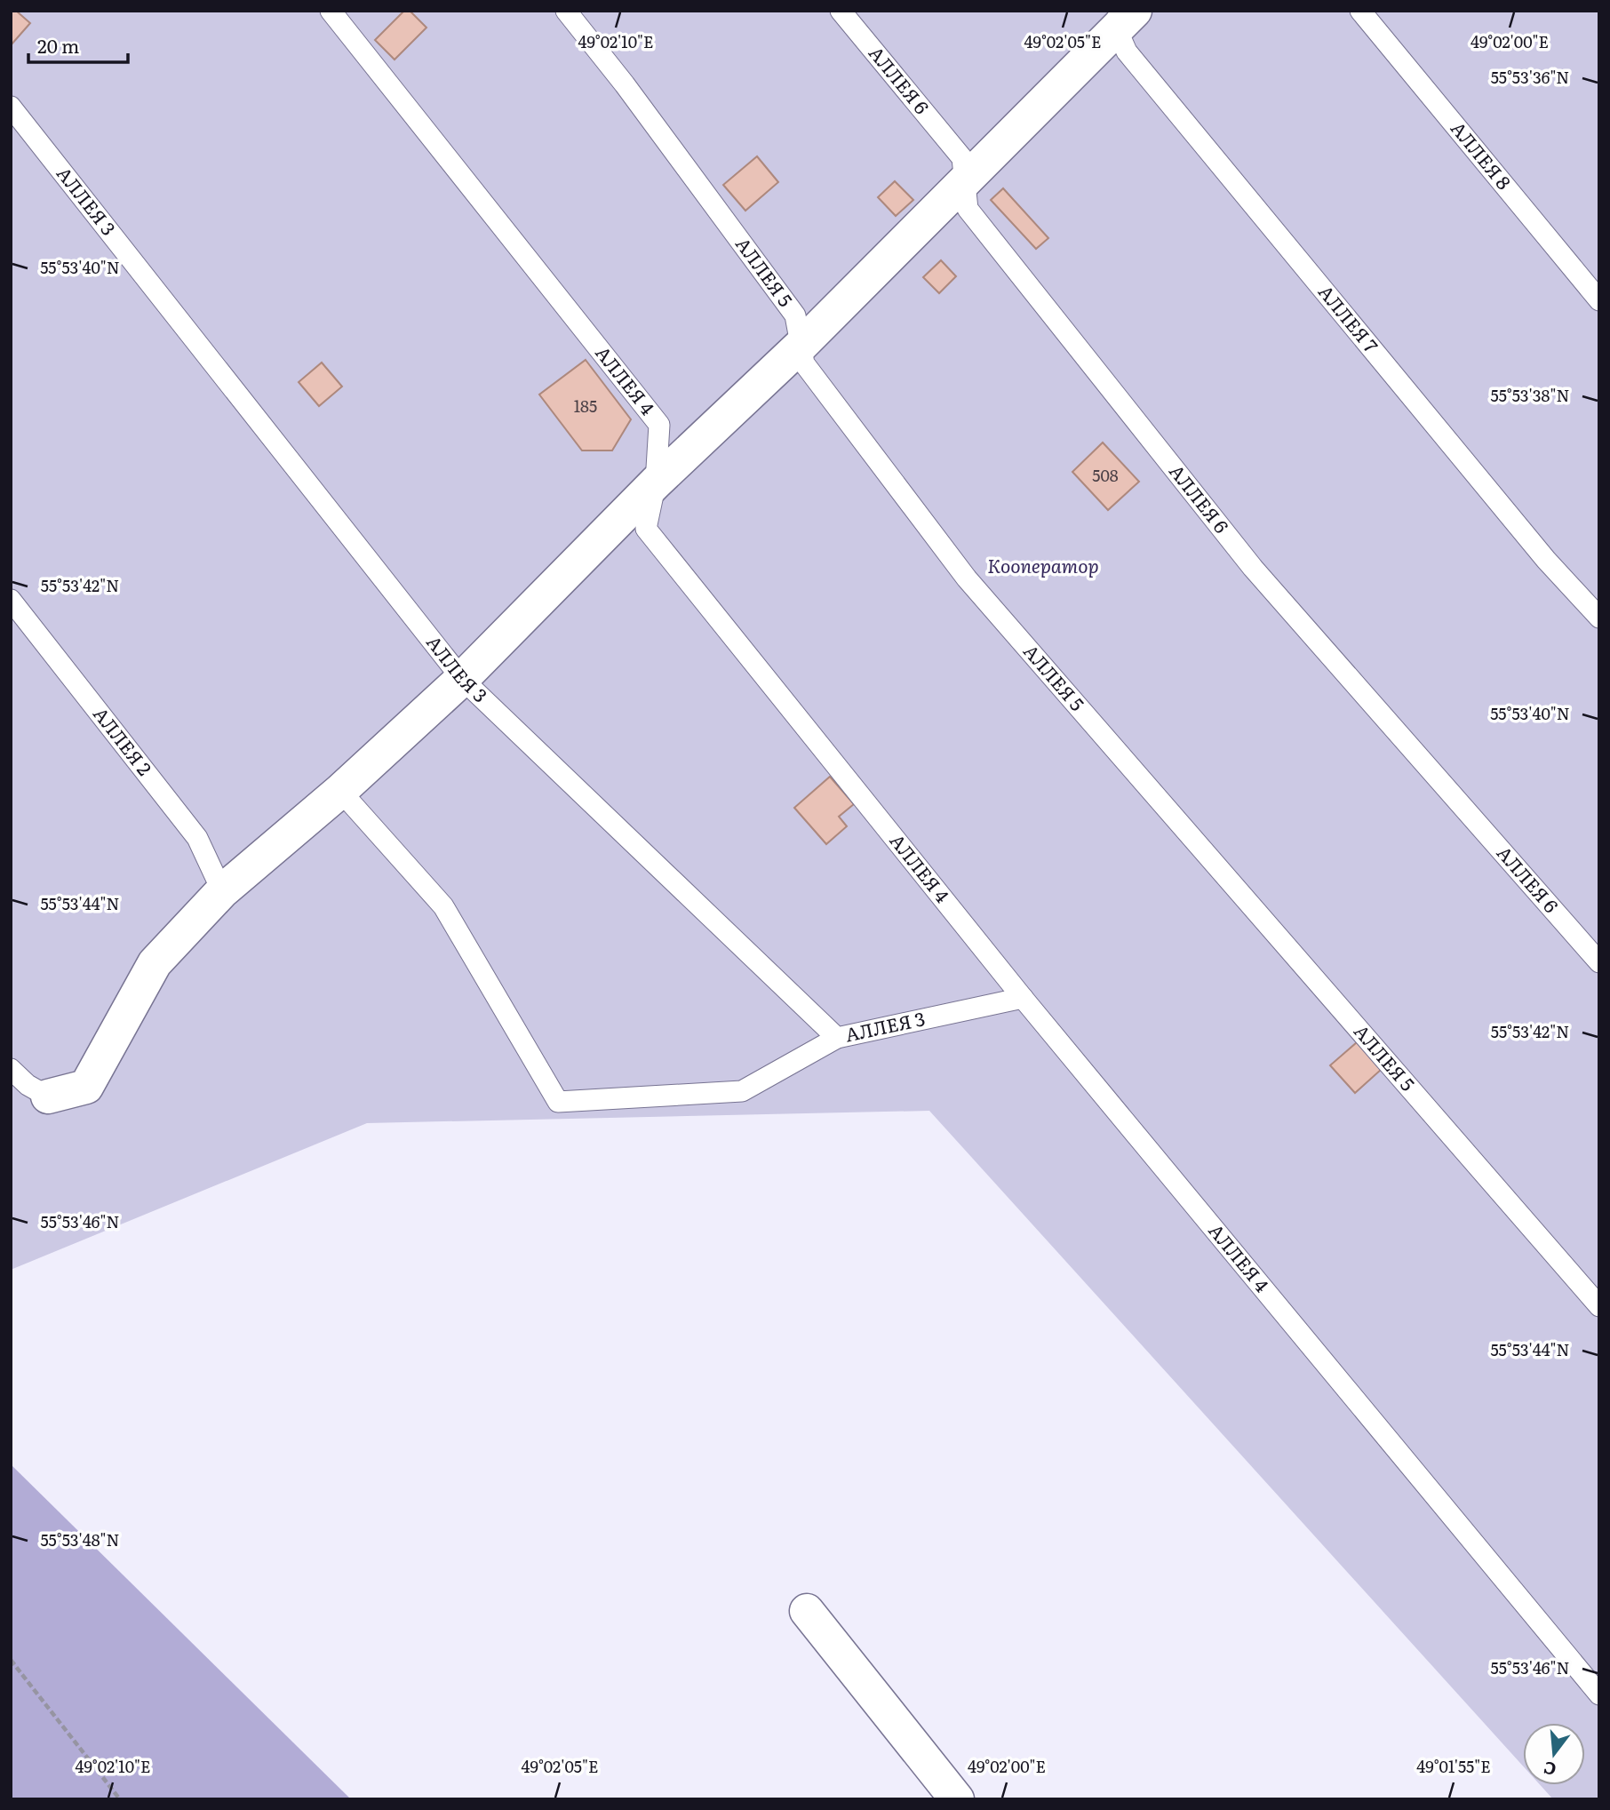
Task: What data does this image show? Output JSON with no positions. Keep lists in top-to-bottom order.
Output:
{
  "streets": {
    "lane": [
      "АЛЛЕЯ 6",
      "АЛЛЕЯ 8",
      "АЛЛЕЯ 3",
      "АЛЛЕЯ 5",
      "АЛЛЕЯ 7",
      "АЛЛЕЯ 4",
      "АЛЛЕЯ 2"
    ]
  },
  "crossings": [
    ["АЛЛЕЯ 3", "АЛЛЕЯ 4"]
  ],
  "parks": ["Кооператор"],
  "house_numbers": ["185", "508"],
  "scale_bar": "20 m",
  "north": "bottom",
  "coordinates": [
    "49°02'10\"E",
    "49°02'05\"E",
    "49°02'00\"E",
    "55°53'36\"N",
    "55°53'40\"N",
    "55°53'38\"N",
    "55°53'42\"N",
    "55°53'44\"N",
    "55°53'46\"N",
    "55°53'48\"N",
    "49°01'55\"E"
  ]
}
